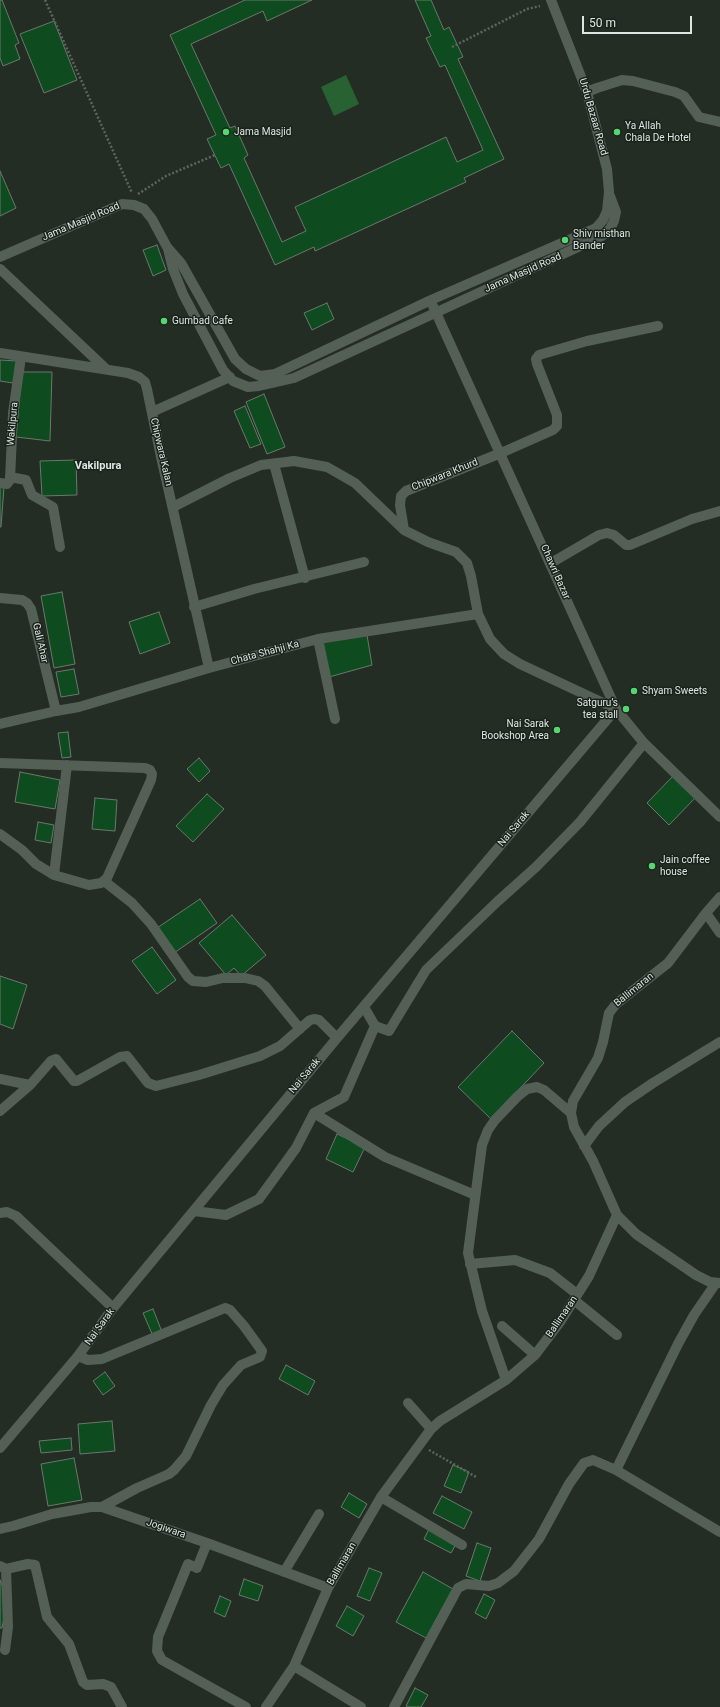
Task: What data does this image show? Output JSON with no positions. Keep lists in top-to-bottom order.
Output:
{
  "streets": {
    "street": [
      "Urdu Bazaar Road",
      "Jama Masjid Road",
      "Wakilpura",
      "Chipwara Kalan",
      "Chipwara Khurd",
      "Chawri Bazar",
      "Gali Ahar",
      "Chata Shahji Ka",
      "Nai Sarak",
      "Ballimaran",
      "Jogiwara"
    ]
  },
  "crossings": [
    ["Urdu Bazaar Road", "Jama Masjid Road"],
    ["Jama Masjid Road", "Chawri Bazar"],
    ["Wakilpura", "Chipwara Kalan"],
    ["Chipwara Kalan", "Chata Shahji Ka"],
    ["Chipwara Khurd", "Chawri Bazar"],
    ["Chawri Bazar", "Nai Sarak"],
    ["Gali Ahar", "Chata Shahji Ka"],
    ["Ballimaran", "Jogiwara"]
  ],
  "districts": ["Vakilpura"],
  "places": [
    "Jama Masjid",
    "Ya Allah Chala De Hotel",
    "Shiv misthan Bander",
    "Gumbad Cafe",
    "Shyam Sweets",
    "Satguru’s tea stall",
    "Nai Sarak Bookshop Area",
    "Jain coffee house"
  ],
  "scale_bar": "50 m"
}
